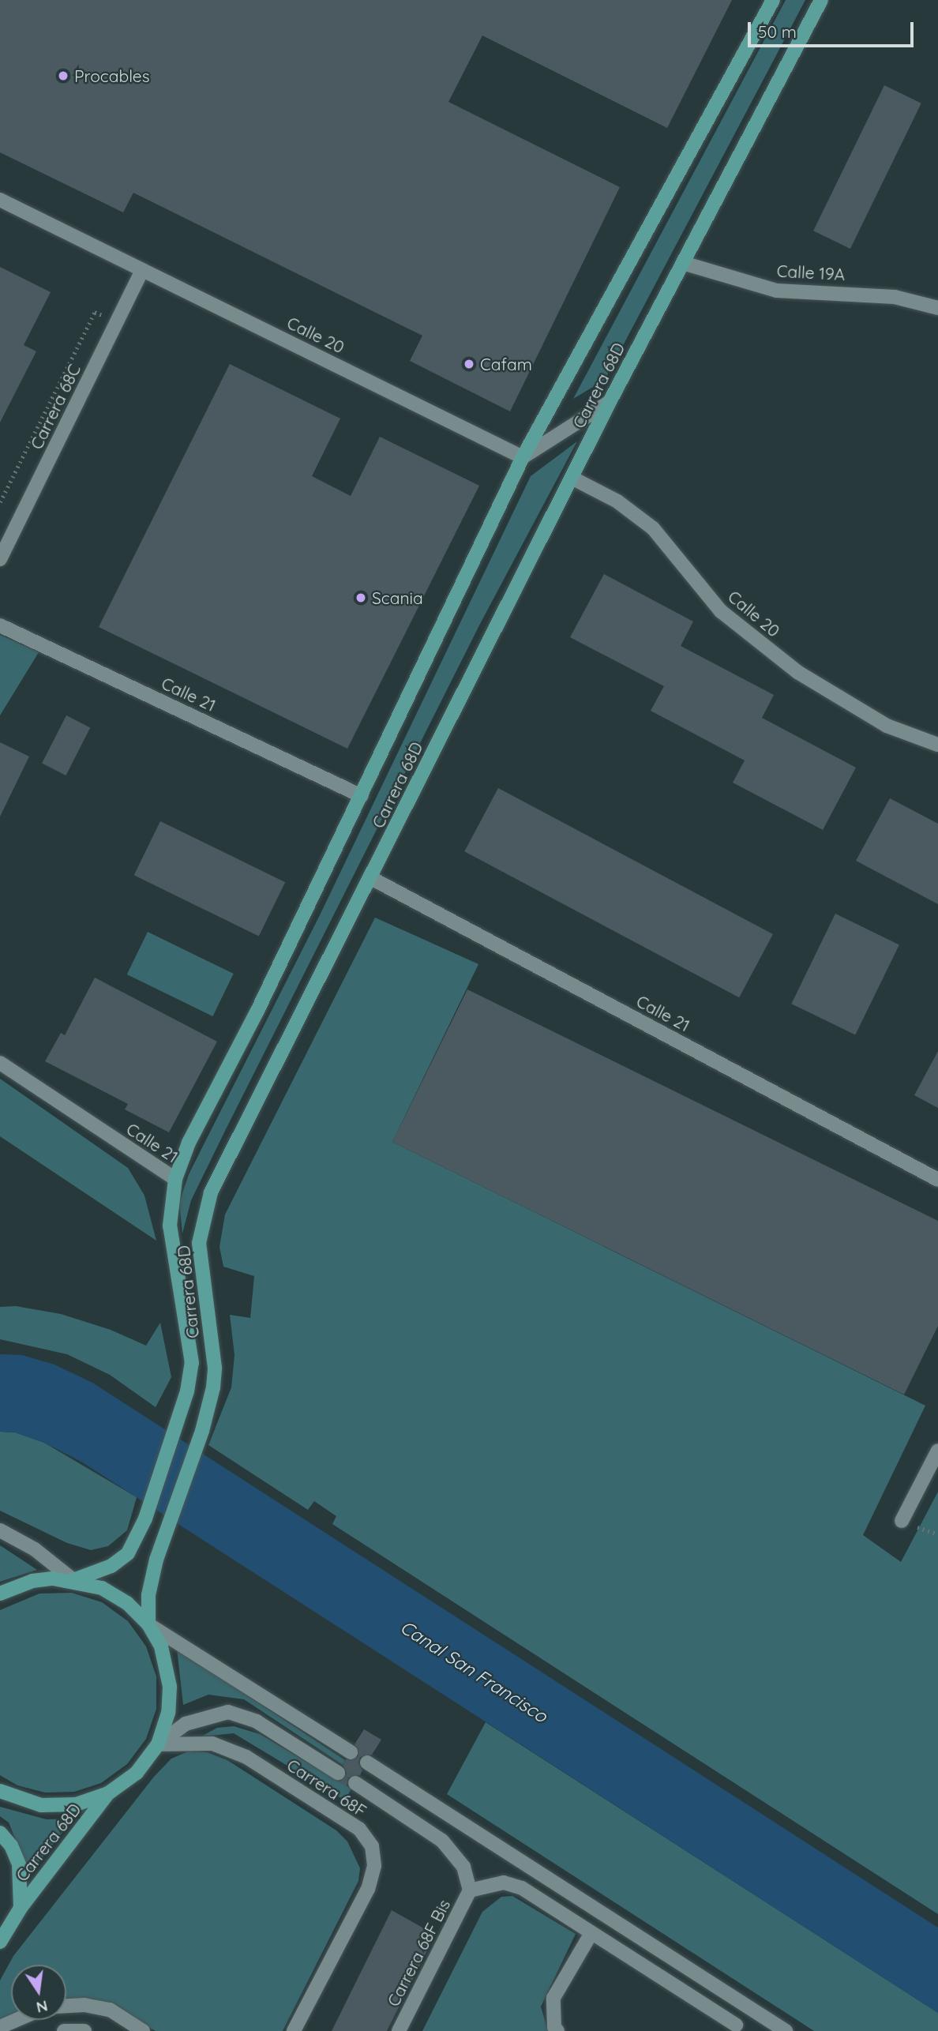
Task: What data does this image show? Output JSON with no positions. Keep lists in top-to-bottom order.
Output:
{
  "streets": {
    "main road": ["Carrera 68D"],
    "street": [
      "Calle 19A",
      "Calle 20",
      "Carrera 68C",
      "Calle 21",
      "Carrera 68F",
      "Carrera 68F Bis"
    ]
  },
  "crossings": [
    ["Calle 19A", "Carrera 68D"],
    ["Calle 20", "Carrera 68D"],
    ["Calle 20", "Carrera 68C"],
    ["Carrera 68D", "Calle 21"]
  ],
  "water": ["Canal San Francisco"],
  "places": ["Procables", "Cafam", "Scania"],
  "scale_bar": "50 m",
  "north": "bottom"
}
